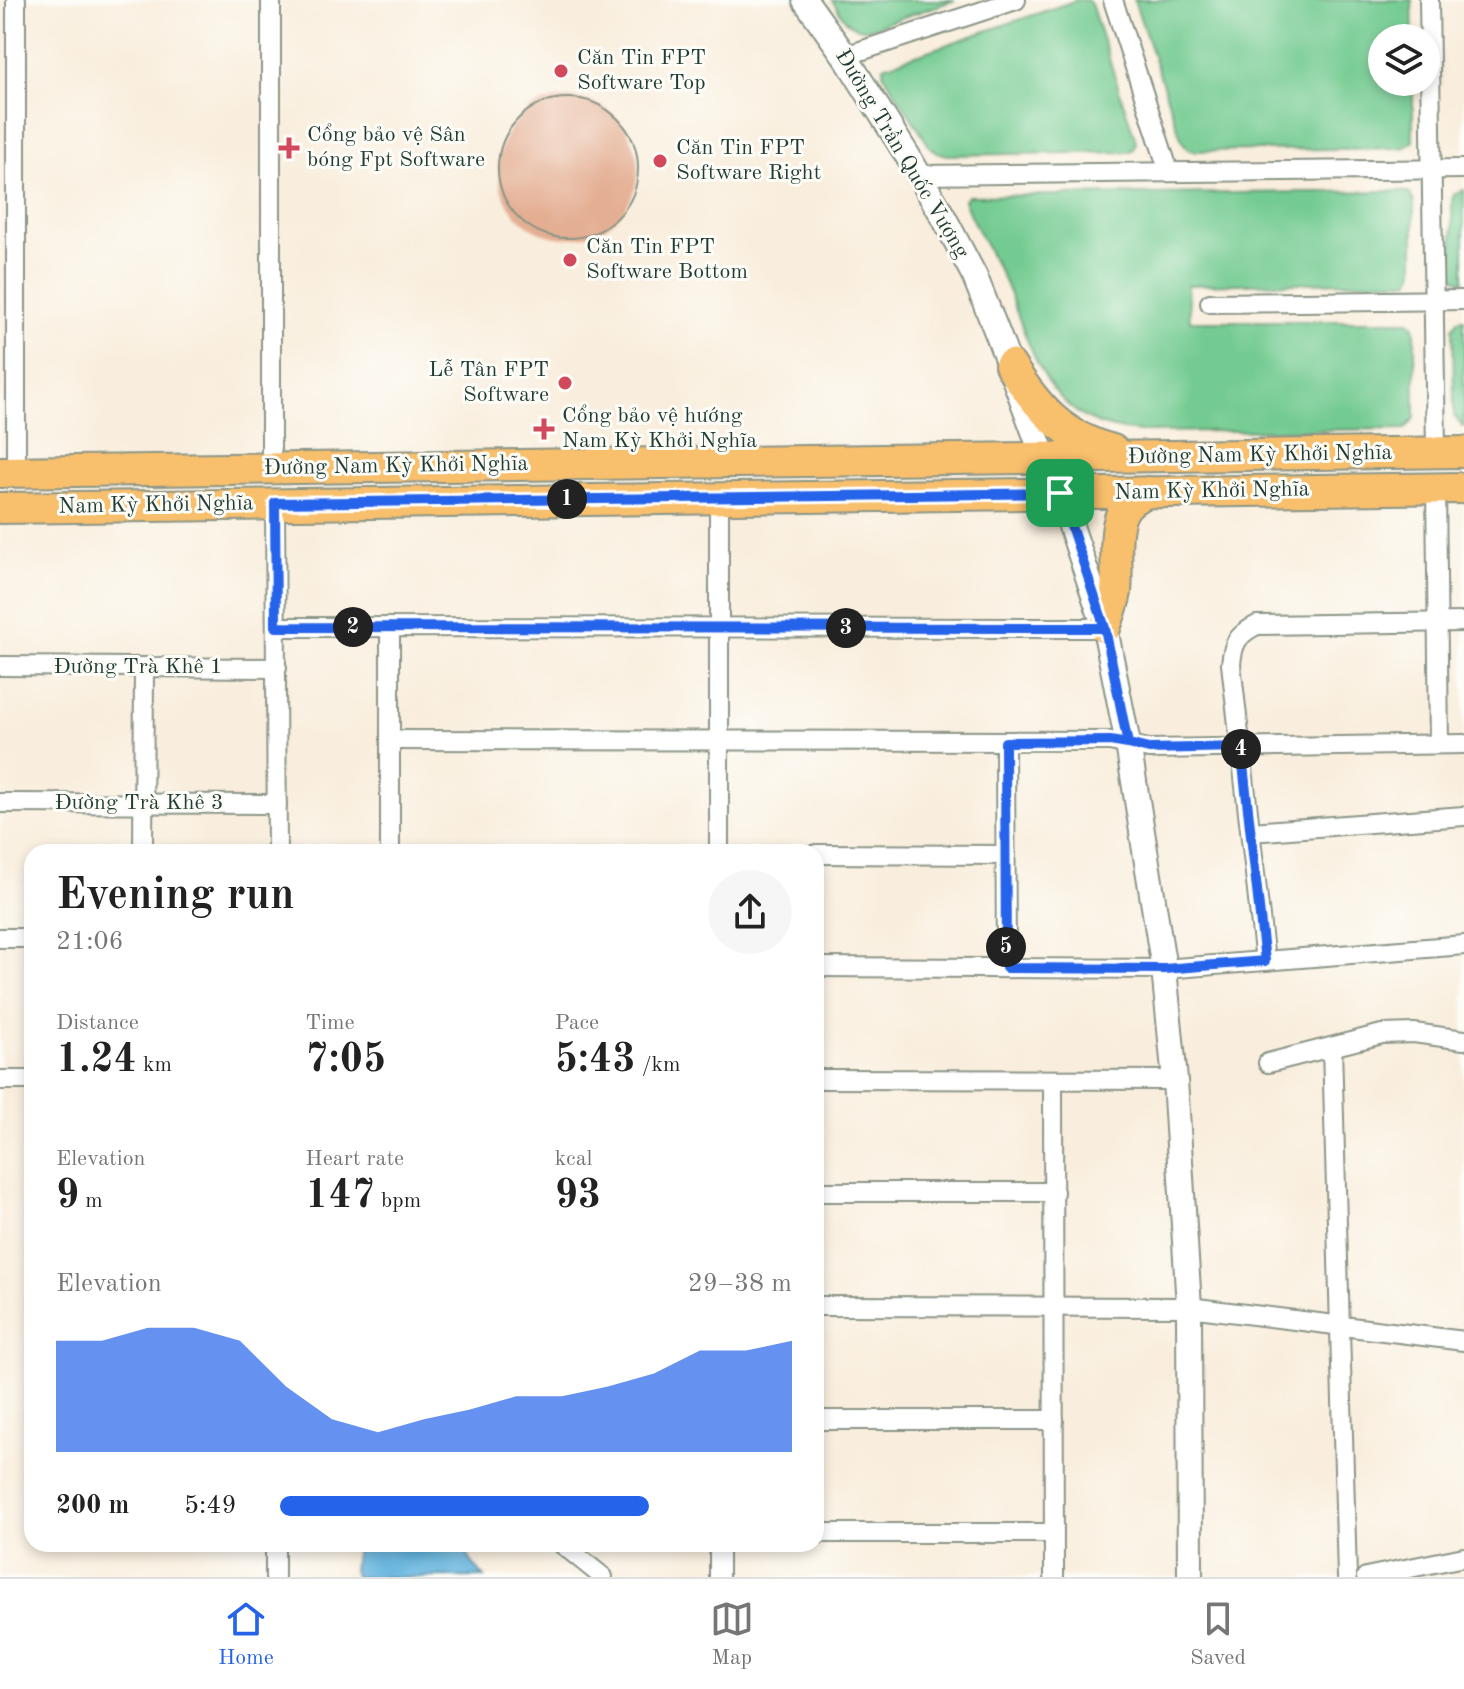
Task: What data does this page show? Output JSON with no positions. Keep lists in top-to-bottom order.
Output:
{
  "streets": {
    "main road": ["Đường Nam Kỳ Khởi Nghĩa", "Nam Kỳ Khởi Nghĩa"],
    "street": ["Đường Trần Quốc Vượng", "Đường Trà Khê 1", "Đường Trà Khê 3"]
  },
  "crossings": [
    ["Đường Trần Quốc Vượng", "Đường Nam Kỳ Khởi Nghĩa"],
    ["Đường Trần Quốc Vượng", "Nam Kỳ Khởi Nghĩa"]
  ],
  "places": {
    "other": [
      "Căn Tin FPT Software Top",
      "Căn Tin FPT Software Right",
      "Căn Tin FPT Software Bottom",
      "Lễ Tân FPT Software"
    ],
    "health": ["Cổng bảo vệ Sân bóng Fpt Software", "Cổng bảo vệ hướng Nam Kỳ Khởi Nghĩa"]
  },
  "page": {
    "pins": [
      "1",
      "2",
      "3",
      "4",
      "5"
    ],
    "heading": ["Evening run", "21:06"],
    "stats": [
      ["Distance", "1.24 km"],
      ["Time", "7:05"],
      ["Pace", "5:43 /km"],
      ["Elevation", "9 m"],
      ["Heart rate", "147 bpm"],
      ["kcal", "93"]
    ],
    "chart": ["Elevation", "29–38 m"],
    "list": [
      {
        "name": "200 m",
        "note": "5:49"
      }
    ],
    "tabs": ["Home", "Map", "Saved"]
  }
}
